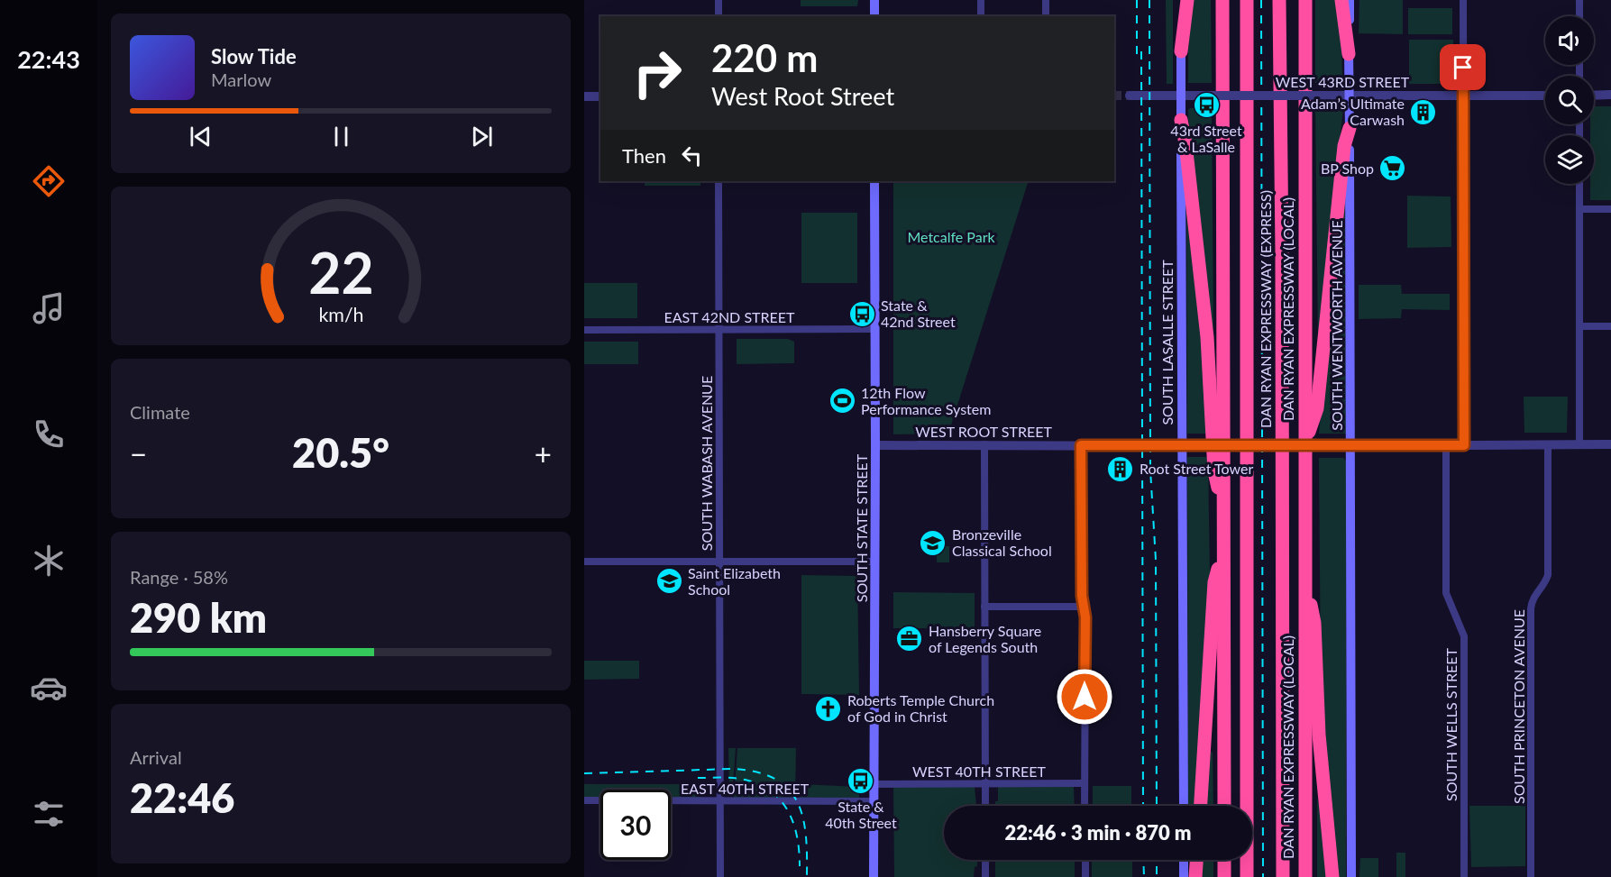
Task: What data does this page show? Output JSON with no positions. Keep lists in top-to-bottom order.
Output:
{
  "streets": {
    "highway": ["DAN RYAN EXPRESSWAY (EXPRESS)", "DAN RYAN EXPRESSWAY (LOCAL)"],
    "main road": ["SOUTH WENTWORTH AVENUE", "SOUTH LASALLE STREET", "SOUTH STATE STREET"],
    "street": [
      "WEST 43RD STREET",
      "EAST 42ND STREET",
      "WEST ROOT STREET",
      "SOUTH WABASH AVENUE",
      "SOUTH PRINCETON AVENUE",
      "SOUTH WELLS STREET",
      "WEST 40TH STREET",
      "EAST 40TH STREET"
    ]
  },
  "crossings": [
    ["WEST 43RD STREET", "SOUTH WENTWORTH AVENUE"],
    ["WEST 43RD STREET", "SOUTH LASALLE STREET"],
    ["EAST 42ND STREET", "SOUTH WABASH AVENUE"],
    ["EAST 42ND STREET", "SOUTH STATE STREET"],
    ["SOUTH WENTWORTH AVENUE", "WEST ROOT STREET"],
    ["SOUTH LASALLE STREET", "WEST ROOT STREET"],
    ["WEST ROOT STREET", "SOUTH STATE STREET"],
    ["WEST ROOT STREET", "SOUTH PRINCETON AVENUE"],
    ["WEST ROOT STREET", "SOUTH WELLS STREET"],
    ["SOUTH WABASH AVENUE", "EAST 40TH STREET"],
    ["SOUTH STATE STREET", "WEST 40TH STREET"],
    ["SOUTH STATE STREET", "EAST 40TH STREET"]
  ],
  "parks": ["Metcalfe Park"],
  "places": {
    "bus stop": ["43rd Street & LaSalle", "State & 42nd Street", "State & 40th Street"],
    "building": ["Adam’s Ultimate Carwash", "Root Street Tower"],
    "supermarket": ["BP Shop"],
    "sports": ["12th Flow Performance System"],
    "school or university": ["Bronzeville Classical School", "Saint Elizabeth School"],
    "office": ["Hansberry Square of Legends South"],
    "church": ["Roberts Temple Church of God in Christ"]
  },
  "page": {
    "tabs": "22:43",
    "turn": ["220 m", "West Root Street"],
    "song": ["Slow Tide", "Marlow"],
    "then": "Then",
    "tile": [
      "Climate",
      ["Range · 58%", "290 km"],
      ["Arrival", "22:46"]
    ],
    "heat": ["−", "20.5°", "+"],
    "limit": "30",
    "trip": "22:46 · 3 min · 870 m",
    "gauge": ["22", "km/h"]
  }
}
